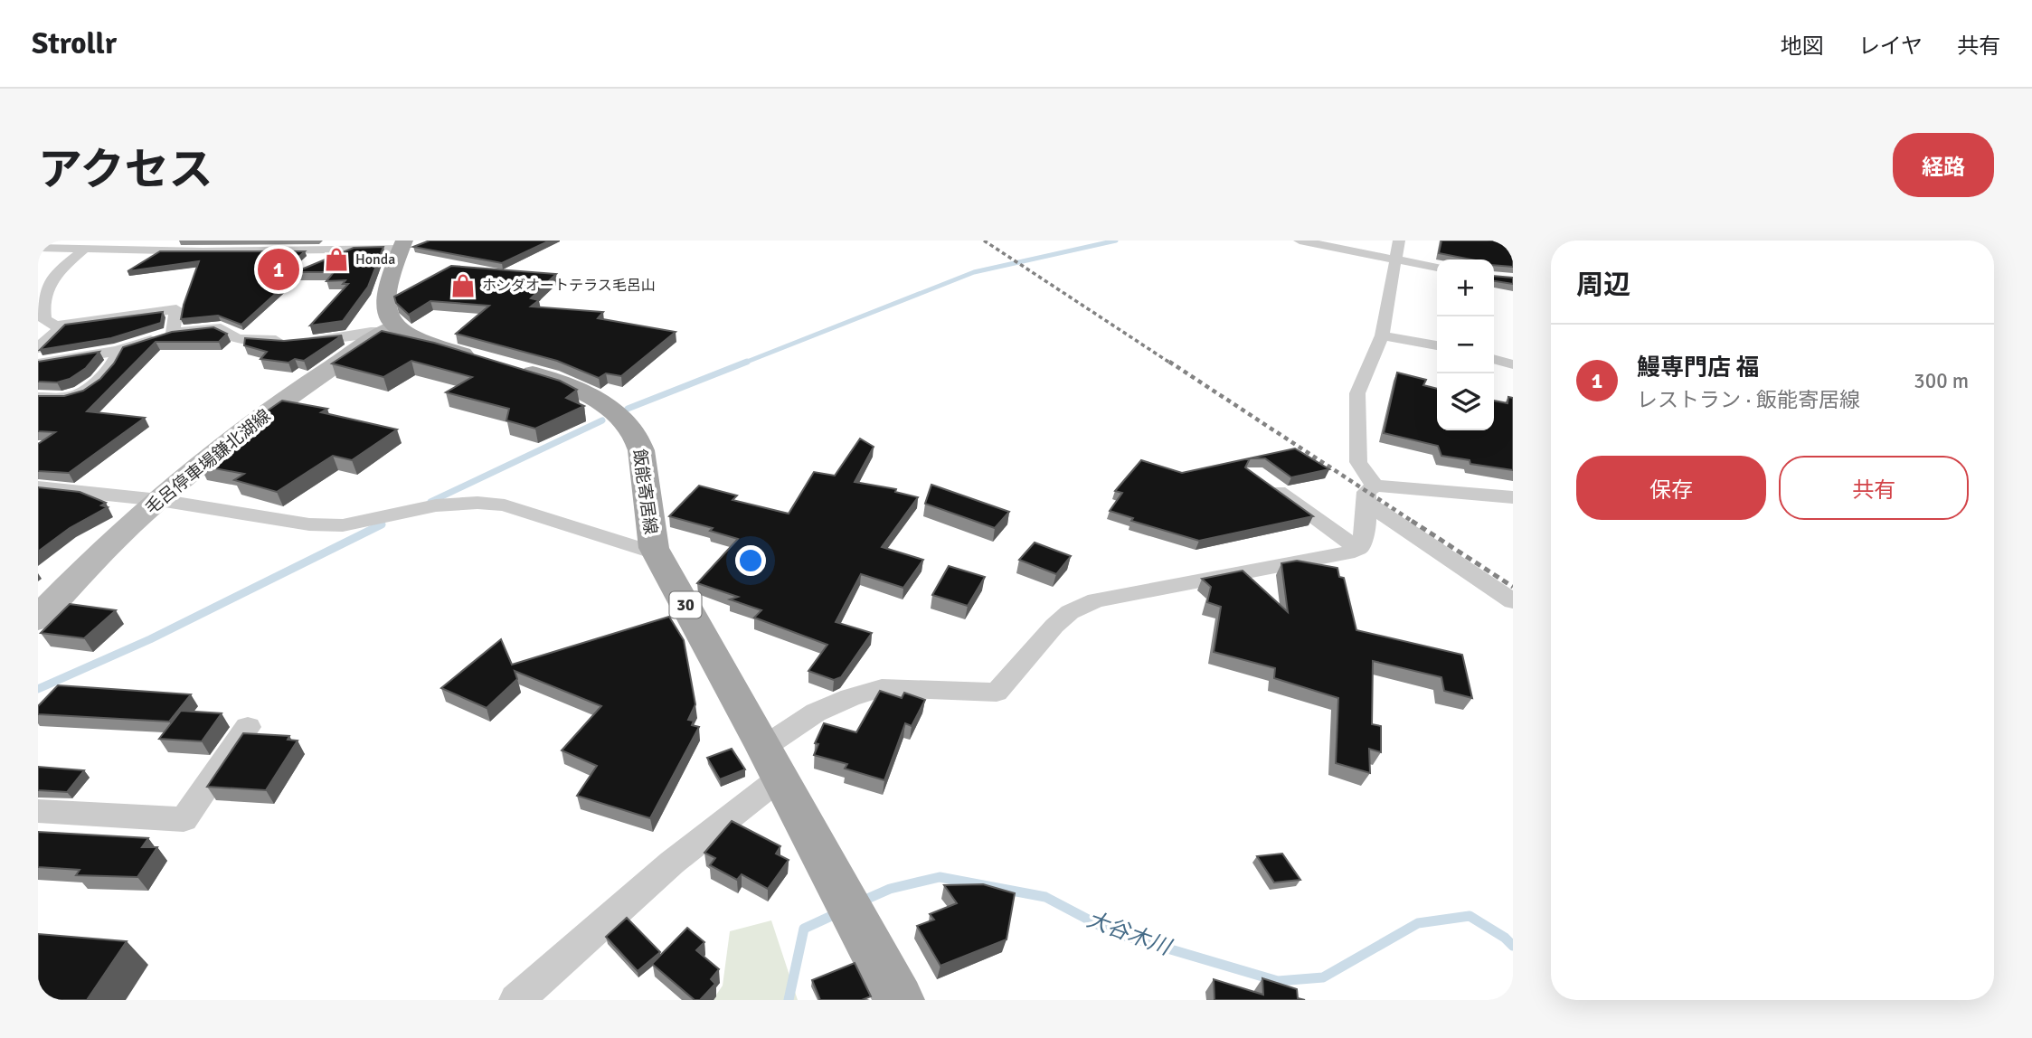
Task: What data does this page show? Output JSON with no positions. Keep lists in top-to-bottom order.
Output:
{
  "streets": {
    "main road": ["毛呂停車場鎌北湖線", "飯能寄居線", "30"]
  },
  "crossings": [
    ["毛呂停車場鎌北湖線", "飯能寄居線"]
  ],
  "water": ["大谷木川"],
  "places": {
    "shop": ["Honda", "ホンダオートテラス毛呂山"]
  },
  "page": {
    "header": "Strollr",
    "nav": ["地図", "レイヤ", "共有"],
    "title": "アクセス",
    "buttons": [
      "経路",
      ["保存", "共有"]
    ],
    "heading": "周辺",
    "pins": "1",
    "map_buttons": ["+", "−"],
    "list": [
      {
        "mark": "1",
        "name": "鰻専門店 福",
        "note": "レストラン · 飯能寄居線",
        "value": "300 m"
      }
    ]
  }
}
